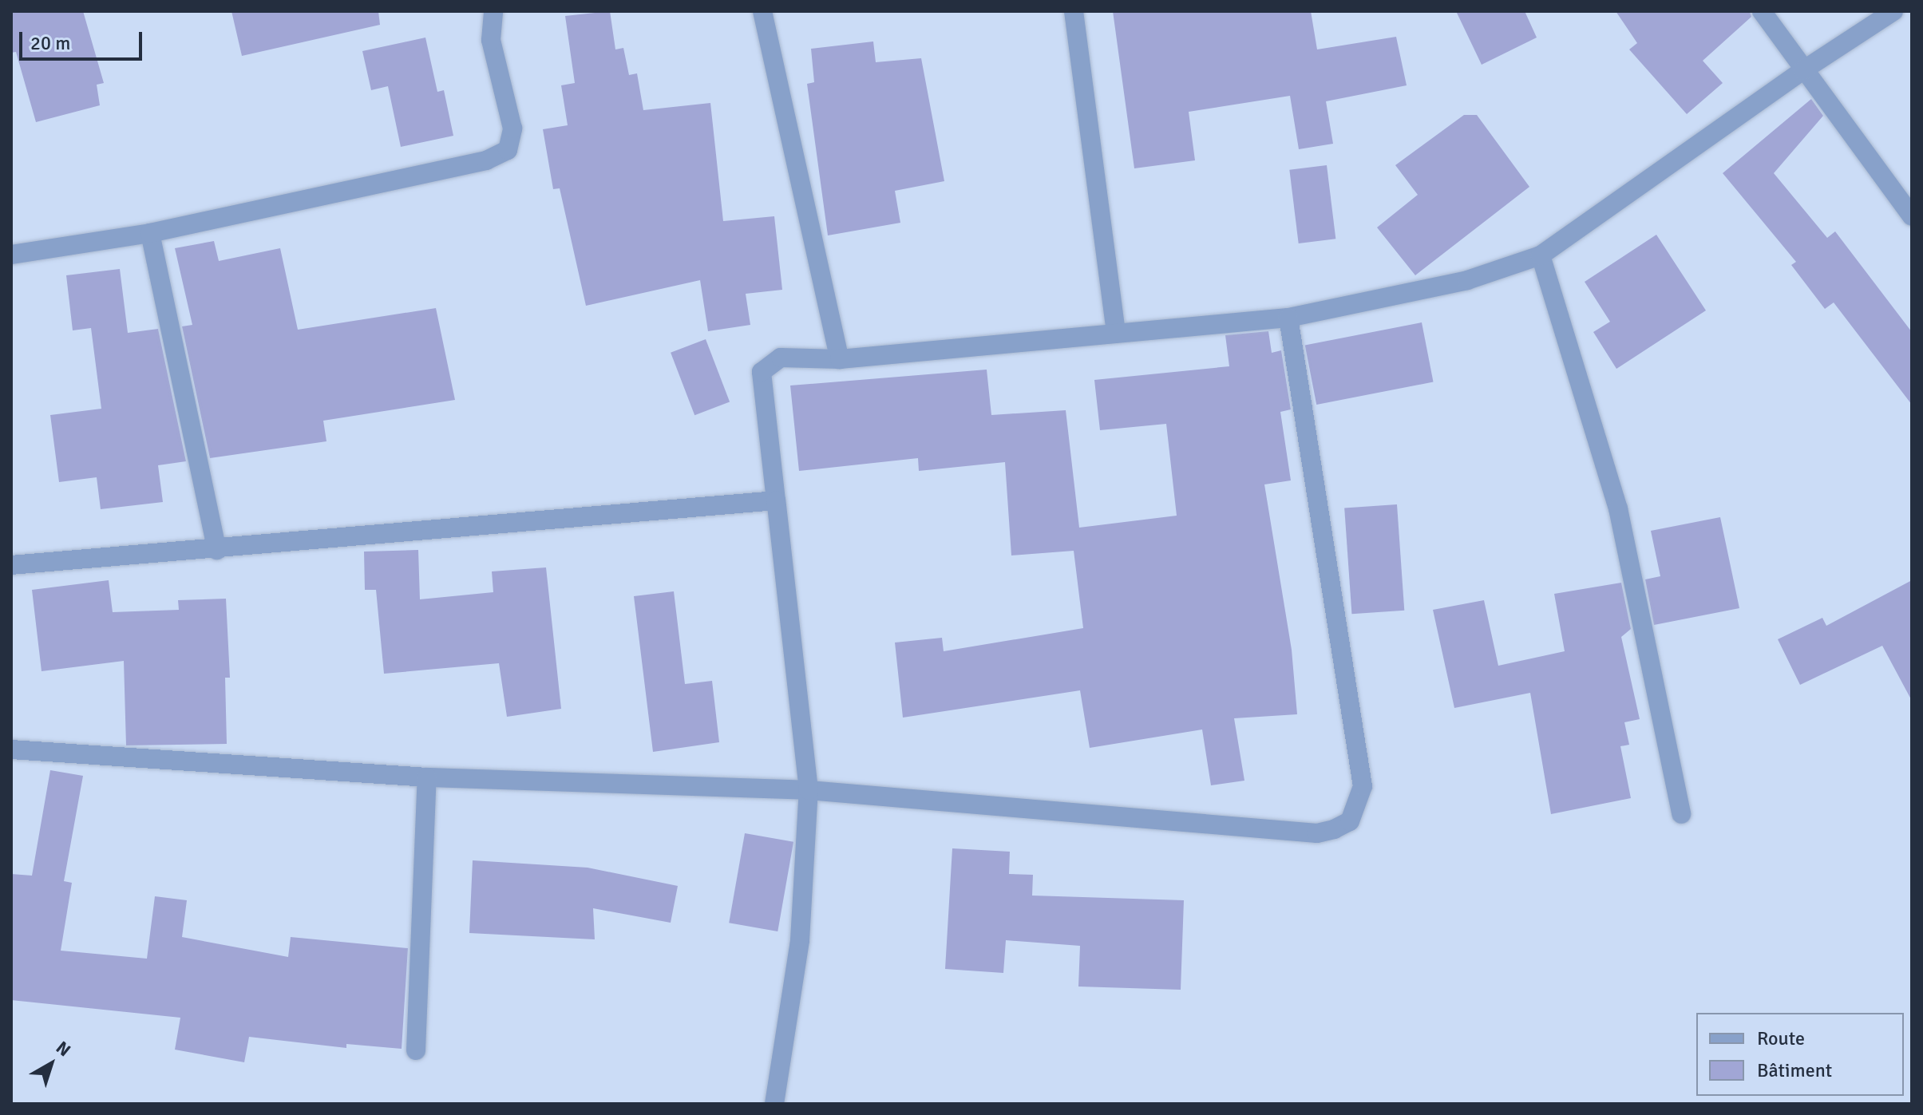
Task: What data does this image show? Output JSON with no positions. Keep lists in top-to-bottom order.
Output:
{
  "legend": ["Route", "Bâtiment"],
  "scale_bar": "20 m",
  "north": "top right"
}
